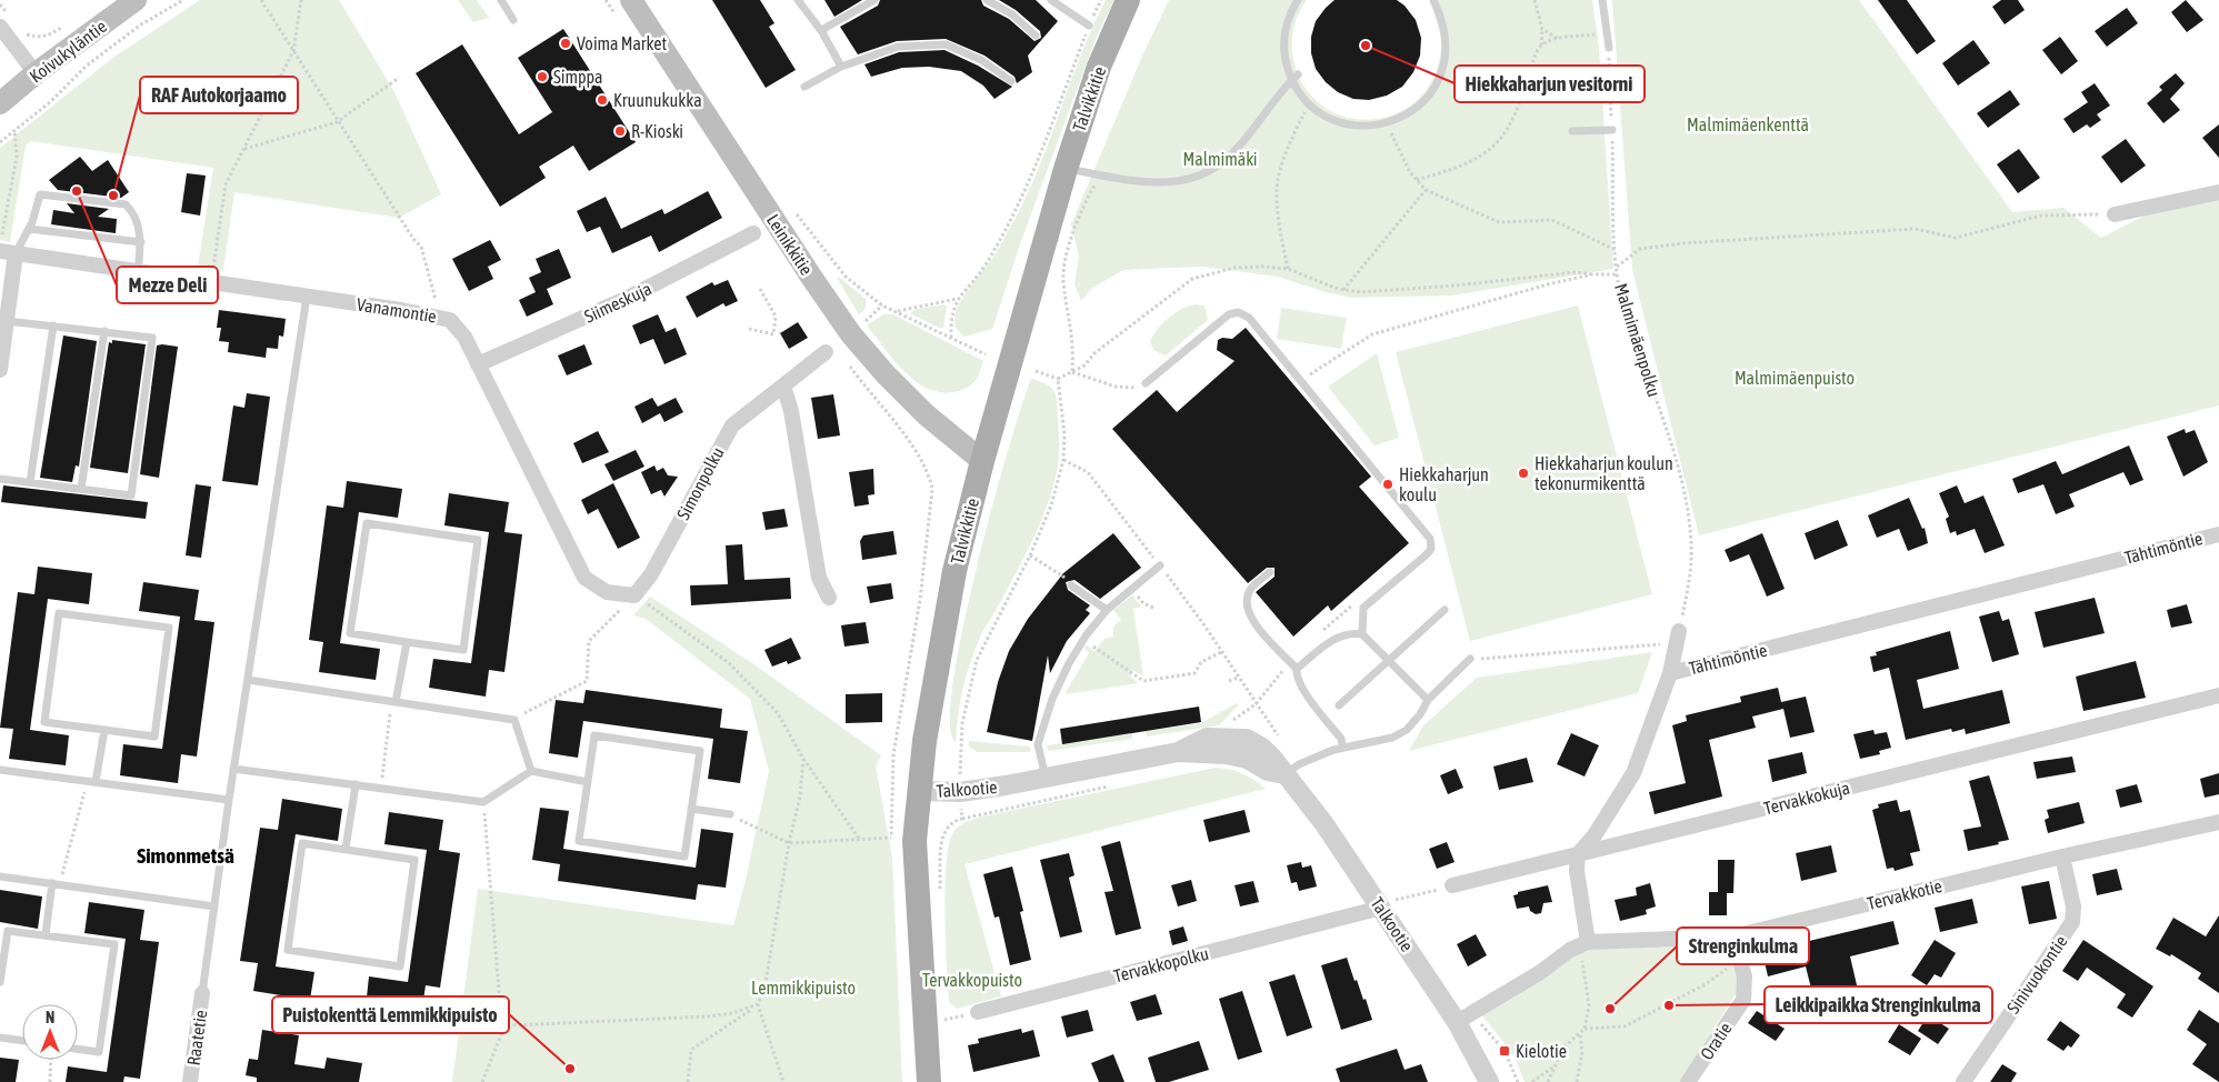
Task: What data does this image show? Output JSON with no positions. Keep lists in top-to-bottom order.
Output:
{
  "streets": {
    "main road": ["Koivukyläntie", "Talvikkitie", "Leinikkitie"],
    "street": [
      "Siimeskuja",
      "Vanamontie",
      "Simonpolku",
      "Tähtimöntie",
      "Talkootie",
      "Tervakkokuja",
      "Tervakkotie",
      "Tervakkopolku",
      "Sinivuokontie",
      "Raatetie",
      "Oratie"
    ],
    "path": ["Malmimäenpolku"]
  },
  "crossings": [
    ["Talvikkitie", "Leinikkitie"],
    ["Talvikkitie", "Talkootie"],
    ["Siimeskuja", "Vanamontie"],
    ["Vanamontie", "Simonpolku"],
    ["Tähtimöntie", "Tervakkokuja"],
    ["Talkootie", "Tervakkopolku"],
    ["Tervakkotie", "Sinivuokontie"],
    ["Tervakkotie", "Oratie"]
  ],
  "districts": ["Simonmetsä"],
  "parks": [
    "Malmimäenkenttä",
    "Malmimäki",
    "Malmimäenpuisto",
    "Tervakkopuisto",
    "Lemmikkipuisto"
  ],
  "places": {
    "other": [
      "Voima Market",
      "Hiekkaharjun vesitorni",
      "Simppa",
      "Kruunukukka",
      "R-Kioski",
      "Mezze Deli",
      "RAF Autokorjaamo",
      "Hiekkaharjun koulun tekonurmikenttä",
      "Hiekkaharjun koulu",
      "Leikkipaikka Strenginkulma",
      "Strenginkulma",
      "Puistokenttä Lemmikkipuisto"
    ],
    "transit": ["Kielotie"]
  },
  "north": "top"
}
